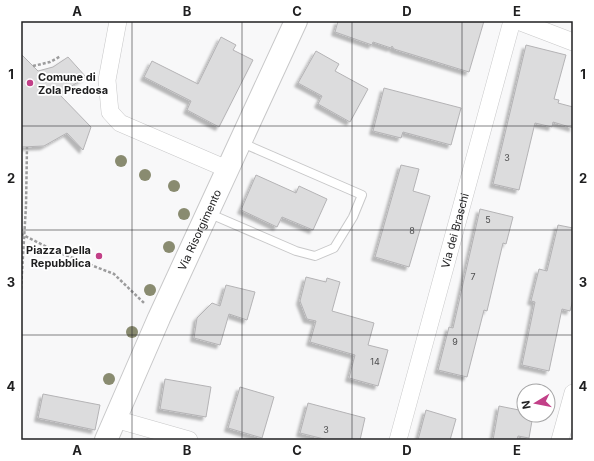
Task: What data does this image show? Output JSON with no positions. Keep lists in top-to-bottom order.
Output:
{
  "streets": {
    "main road": ["Via Risorgimento"],
    "street": ["Via dei Braschi"]
  },
  "places": ["Comune di Zola Predosa", "Piazza Della Repubblica"],
  "house_numbers": [
    "3",
    "5",
    "8",
    "7",
    "9",
    "14",
    "3"
  ],
  "north": "left",
  "grid": {
    "columns": [
      "A",
      "B",
      "C",
      "D",
      "E"
    ],
    "rows": [
      "1",
      "2",
      "3",
      "4"
    ]
  }
}
